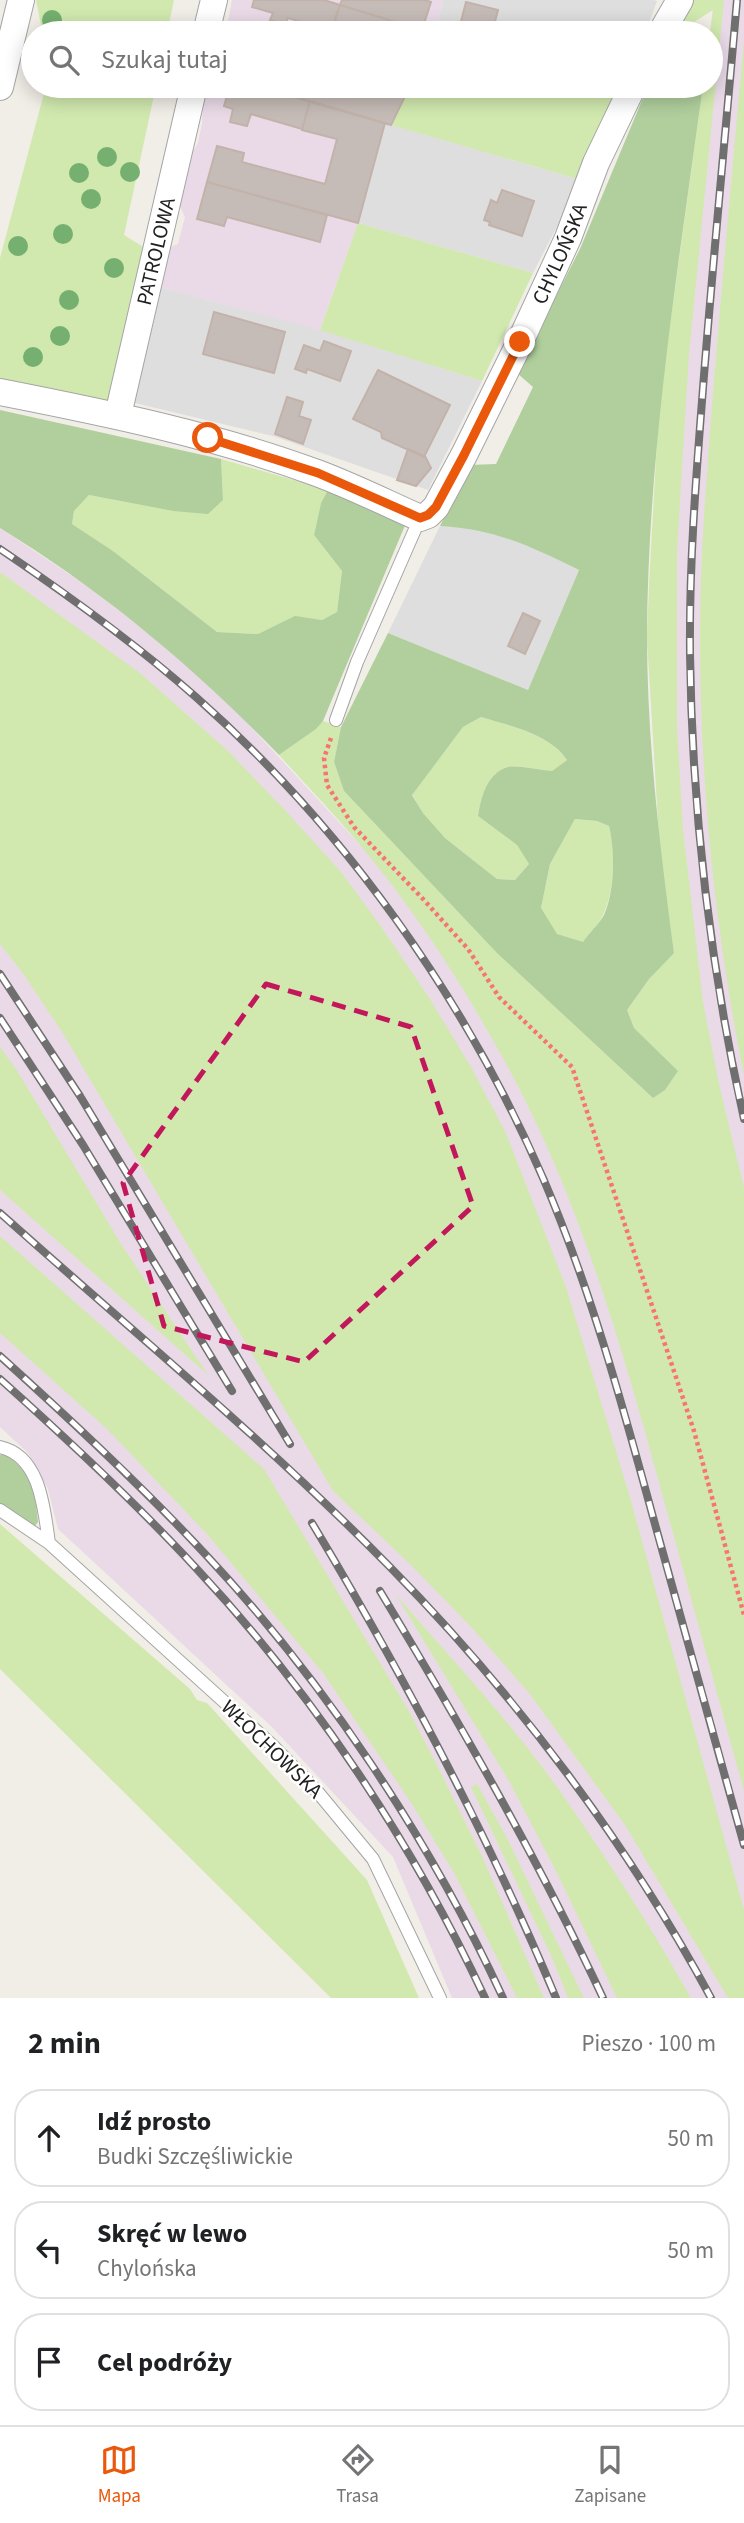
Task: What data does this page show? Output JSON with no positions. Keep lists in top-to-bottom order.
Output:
{
  "streets": {
    "street": ["PATROLOWA", "CHYLOŃSKA"],
    "lane": ["WŁOCHOWSKA"]
  },
  "page": {
    "search": "Szukaj tutaj",
    "heading": ["2 min", "Pieszo · 100 m"],
    "list": [
      ["Idź prosto", "Budki Szczęśliwickie", "50 m"],
      ["Skręć w lewo", "Chylońska", "50 m"],
      "Cel podróży"
    ],
    "nav": ["Mapa", "Trasa", "Zapisane"]
  }
}
